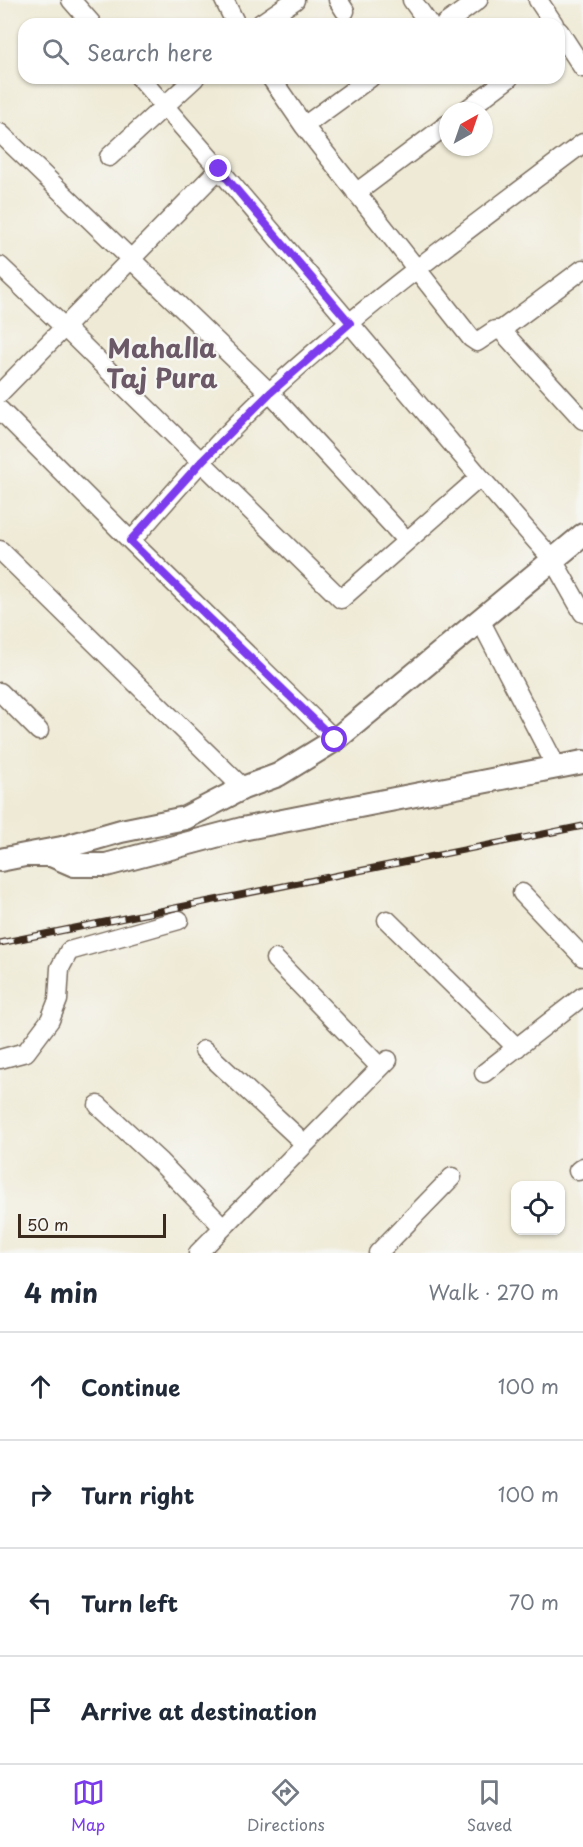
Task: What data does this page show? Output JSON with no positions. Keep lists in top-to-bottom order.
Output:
{
  "districts": ["Mahalla Taj Pura"],
  "scale_bar": "50 m",
  "north": "top right",
  "page": {
    "search": "Search here",
    "scale": "50 m",
    "heading": ["4 min", "Walk · 270 m"],
    "list": [
      ["Continue", "100 m"],
      ["Turn right", "100 m"],
      ["Turn left", "70 m"],
      "Arrive at destination"
    ],
    "nav": ["Map", "Directions", "Saved"]
  }
}
